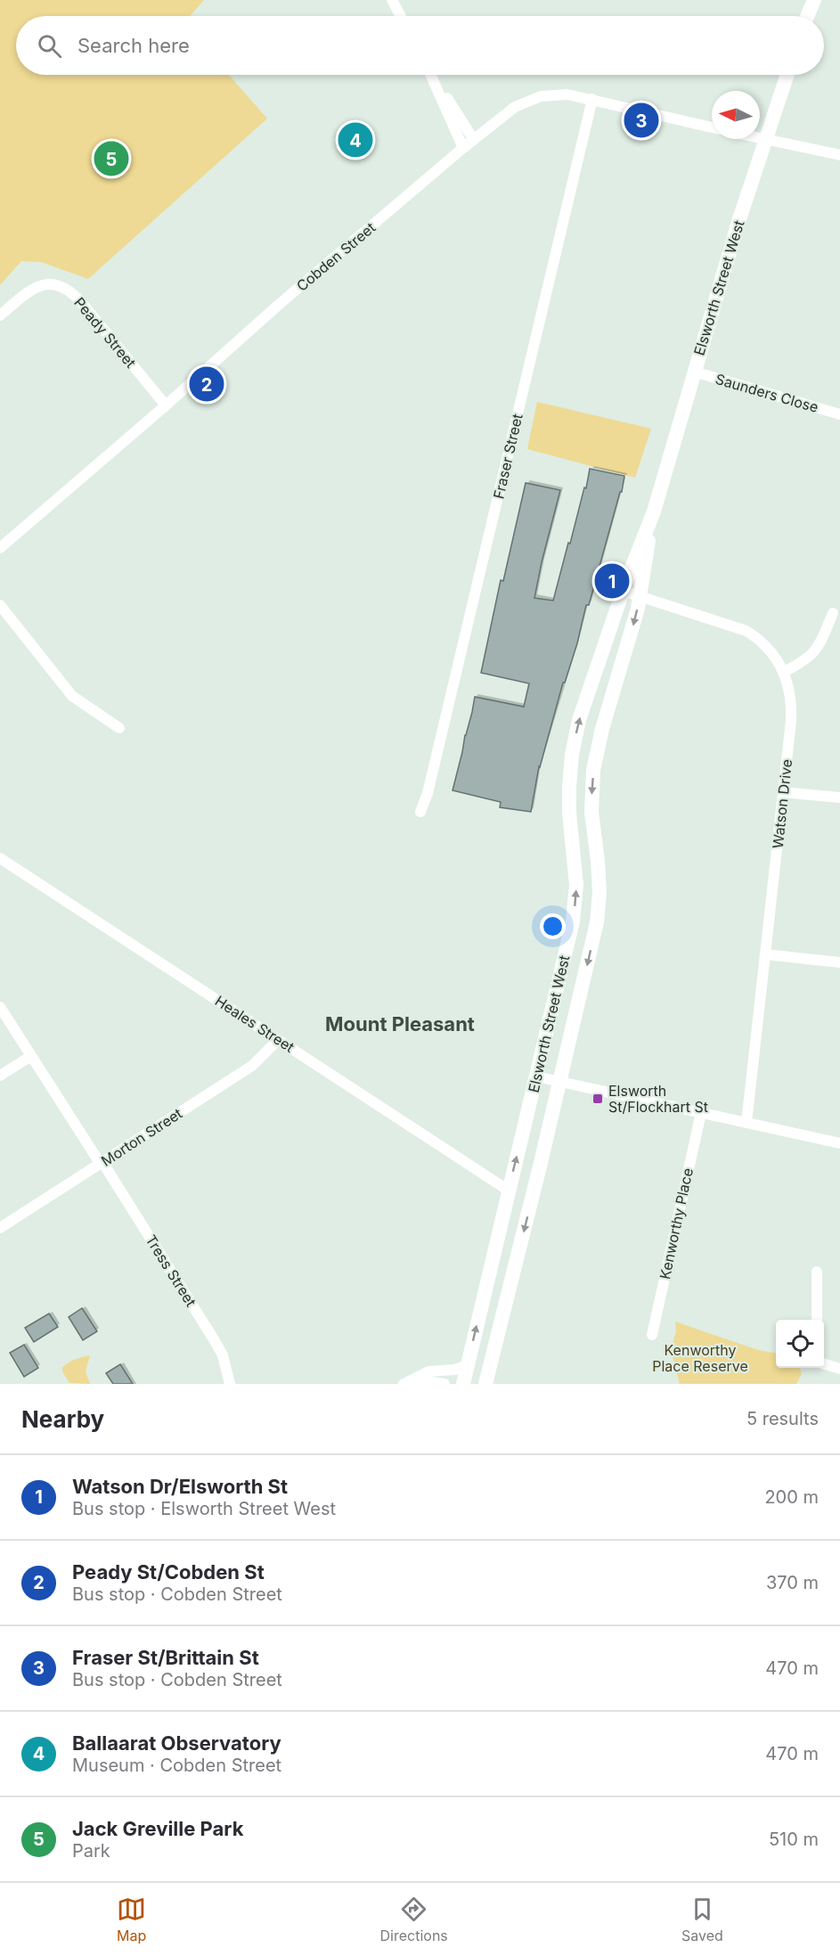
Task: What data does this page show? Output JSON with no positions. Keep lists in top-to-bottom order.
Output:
{
  "streets": {
    "street": [
      "Cobden Street",
      "Elsworth Street West",
      "Peady Street",
      "Saunders Close",
      "Fraser Street",
      "Watson Drive",
      "Heales Street",
      "Morton Street",
      "Kenworthy Place",
      "Tress Street"
    ]
  },
  "crossings": [
    ["Cobden Street", "Peady Street"],
    ["Cobden Street", "Fraser Street"],
    ["Elsworth Street West", "Saunders Close"],
    ["Elsworth Street West", "Watson Drive"],
    ["Elsworth Street West", "Heales Street"],
    ["Heales Street", "Morton Street"],
    ["Morton Street", "Tress Street"]
  ],
  "districts": ["Mount Pleasant"],
  "parks": ["Kenworthy Place Reserve"],
  "places": {
    "transit": ["Elsworth St/Flockhart St"]
  },
  "north": "left",
  "page": {
    "search": "Search here",
    "pins": [
      "3",
      "4",
      "5",
      "2",
      "1"
    ],
    "heading": ["Nearby", "5 results"],
    "list": [
      {
        "mark": "1",
        "name": "Watson Dr/Elsworth St",
        "note": "Bus stop · Elsworth Street West",
        "value": "200 m"
      },
      {
        "mark": "2",
        "name": "Peady St/Cobden St",
        "note": "Bus stop · Cobden Street",
        "value": "370 m"
      },
      {
        "mark": "3",
        "name": "Fraser St/Brittain St",
        "note": "Bus stop · Cobden Street",
        "value": "470 m"
      },
      {
        "mark": "4",
        "name": "Ballaarat Observatory",
        "note": "Museum · Cobden Street",
        "value": "470 m"
      },
      {
        "mark": "5",
        "name": "Jack Greville Park",
        "note": "Park",
        "value": "510 m"
      }
    ],
    "nav": ["Map", "Directions", "Saved"]
  }
}
